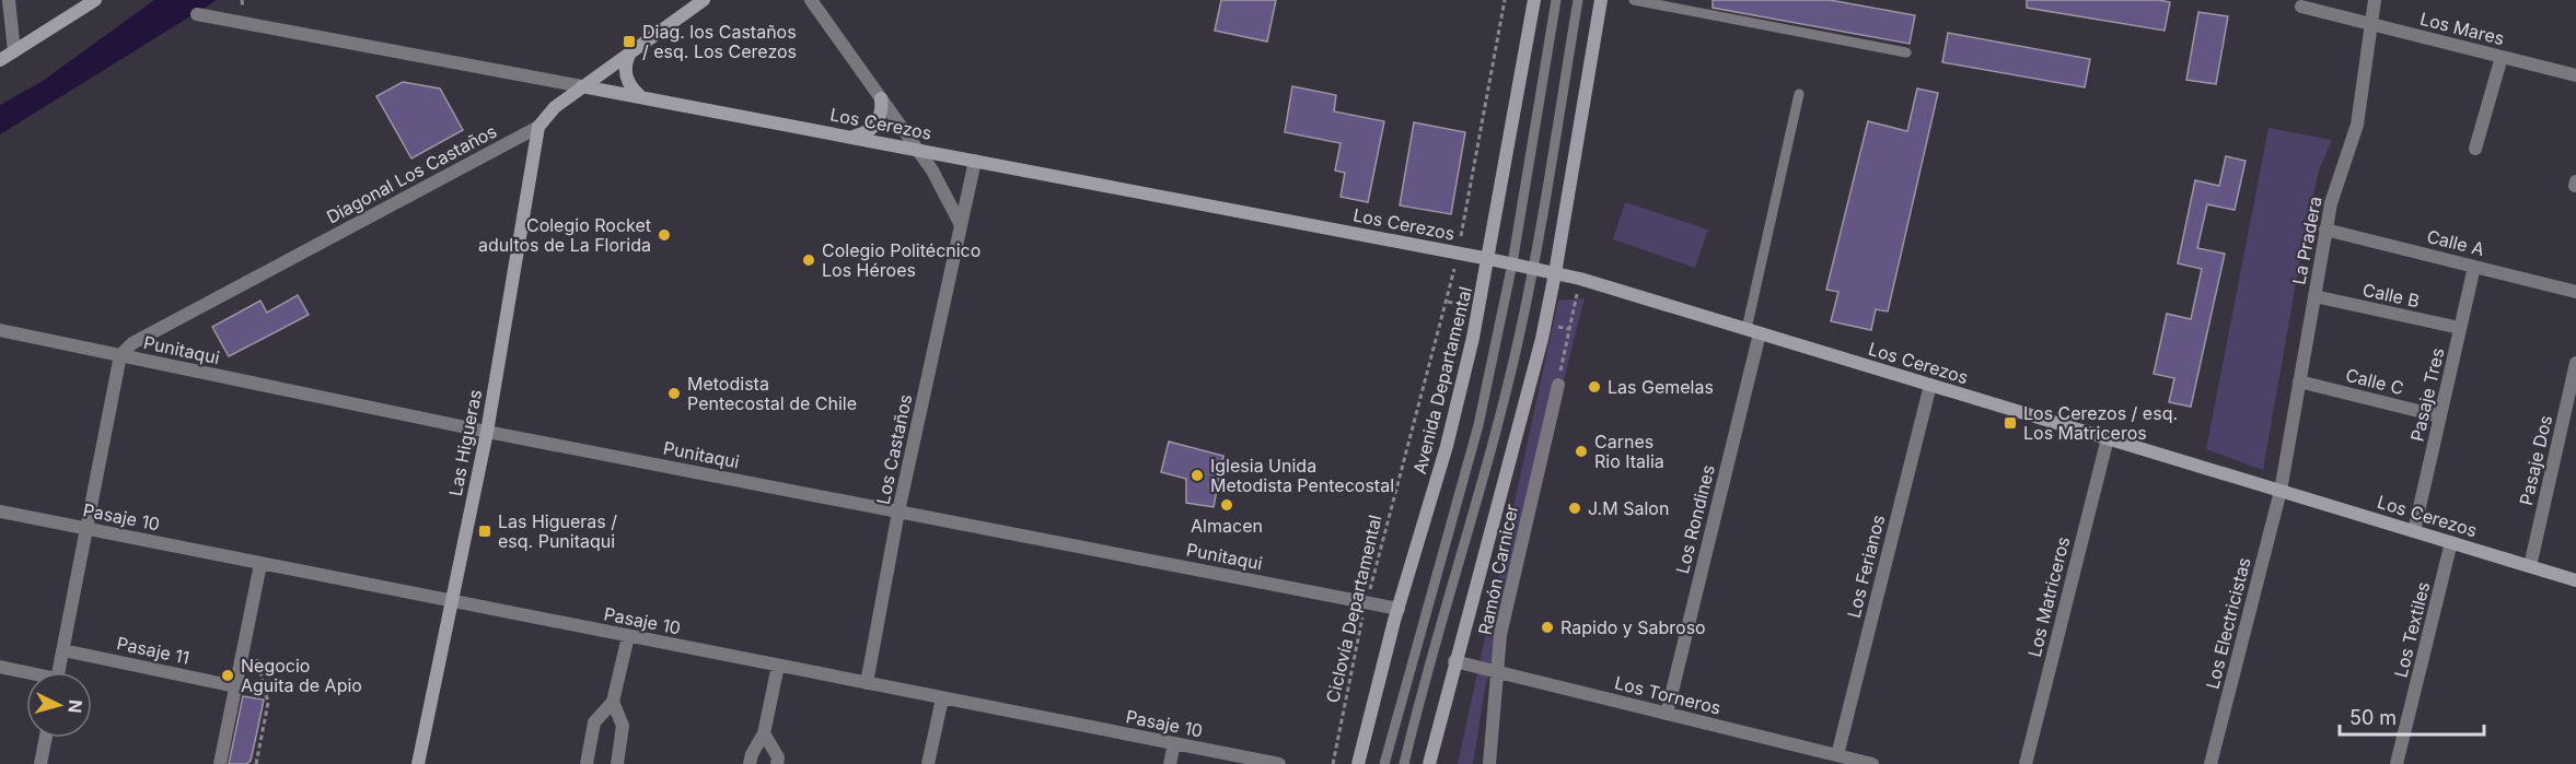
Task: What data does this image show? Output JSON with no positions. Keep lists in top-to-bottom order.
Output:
{
  "streets": {
    "street": [
      "Los Mares",
      "Los Cerezos",
      "Diagonal Los Castaños",
      "La Pradera",
      "Calle A",
      "Calle B",
      "Punitaqui",
      "Avenida Departamental",
      "Calle C",
      "Pasaje Tres",
      "Las Higueras",
      "Los Castaños",
      "Pasaje Dos",
      "Pasaje 10",
      "Los Rondines",
      "Los Ferianos",
      "Ramón Carnicer",
      "Los Matriceros",
      "Los Electricistas",
      "Los Textiles",
      "Pasaje 11",
      "Los Torneros"
    ],
    "path": ["Ciclovía Departamental"]
  },
  "crossings": [
    ["Los Mares", "La Pradera"],
    ["Los Cerezos", "Diagonal Los Castaños"],
    ["Los Cerezos", "La Pradera"],
    ["Los Cerezos", "Avenida Departamental"],
    ["Los Cerezos", "Pasaje Tres"],
    ["Los Cerezos", "Los Castaños"],
    ["Los Cerezos", "Pasaje Dos"],
    ["Los Cerezos", "Los Rondines"],
    ["Los Cerezos", "Los Ferianos"],
    ["Los Cerezos", "Los Matriceros"],
    ["Los Cerezos", "Ciclovía Departamental"],
    ["Los Cerezos", "Los Electricistas"],
    ["Los Cerezos", "Los Textiles"],
    ["Diagonal Los Castaños", "Punitaqui"],
    ["Diagonal Los Castaños", "Las Higueras"],
    ["La Pradera", "Calle A"],
    ["La Pradera", "Calle B"],
    ["La Pradera", "Calle C"],
    ["La Pradera", "Los Electricistas"],
    ["Calle A", "Pasaje Tres"],
    ["Calle B", "Pasaje Tres"],
    ["Punitaqui", "Avenida Departamental"],
    ["Punitaqui", "Las Higueras"],
    ["Punitaqui", "Los Castaños"],
    ["Punitaqui", "Ciclovía Departamental"],
    ["Calle C", "Pasaje Tres"],
    ["Las Higueras", "Pasaje 10"],
    ["Los Castaños", "Pasaje 10"],
    ["Los Rondines", "Los Torneros"],
    ["Los Ferianos", "Los Torneros"],
    ["Ramón Carnicer", "Los Torneros"]
  ],
  "places": {
    "transit": ["Diag. los Castaños / esq. Los Cerezos", "Los Cerezos / esq. Los Matriceros", "Las Higueras / esq. Punitaqui"],
    "other": [
      "Colegio Rocket adultos de La Florida",
      "Colegio Politécnico Los Héroes",
      "Las Gemelas",
      "Metodista Pentecostal de Chile",
      "Carnes Rio Italia",
      "Iglesia Unida Metodista Pentecostal",
      "Almacen",
      "J.M Salon",
      "Rapido y Sabroso",
      "Negocio Aguita de Apio"
    ]
  },
  "scale_bar": "50 m",
  "north": "right"
}
